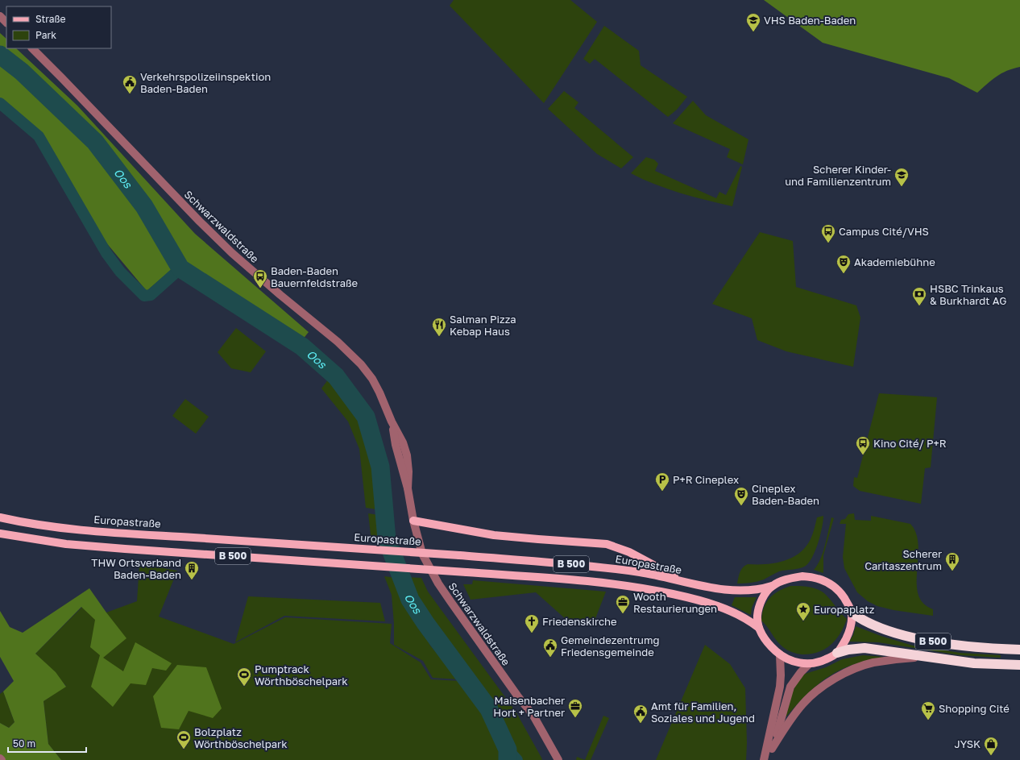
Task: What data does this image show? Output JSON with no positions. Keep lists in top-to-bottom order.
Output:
{
  "streets": {
    "highway": ["B 500"],
    "main road": ["Europastraße"],
    "street": ["Schwarzwaldstraße"]
  },
  "crossings": [
    ["Europastraße", "B 500"]
  ],
  "water": ["Oos"],
  "places": {
    "school or university": ["VHS Baden-Baden", "Scherer Kinder- und Familienzentrum"],
    "public building": ["Verkehrspolizeiinspektion Baden-Baden", "Gemeindezentrumg Friedensgemeinde", "Amt für Familien, Soziales und Jugend"],
    "bus stop": ["Campus Cité/VHS", "Baden-Baden Bauernfeldstraße", "Kino Cité/ P+R"],
    "theatre": ["Akademiebühne", "Cineplex Baden-Baden"],
    "bank": ["HSBC Trinkaus & Burkhardt AG"],
    "restaurant": ["Salman Pizza Kebap Haus"],
    "parking": ["P+R Cineplex"],
    "building": ["Scherer Caritaszentrum", "THW Ortsverband Baden-Baden"],
    "office": ["Wooth Restaurierungen", "Maisenbacher Hort + Partner"],
    "place": ["Europaplatz"],
    "church": ["Friedenskirche"],
    "sports": ["Pumptrack Wörthböschelpark", "Bolzplatz Wörthböschelpark"],
    "supermarket": ["Shopping Cité"],
    "shop": ["JYSK"]
  },
  "legend": ["Straße", "Park"],
  "scale_bar": "50 m"
}
